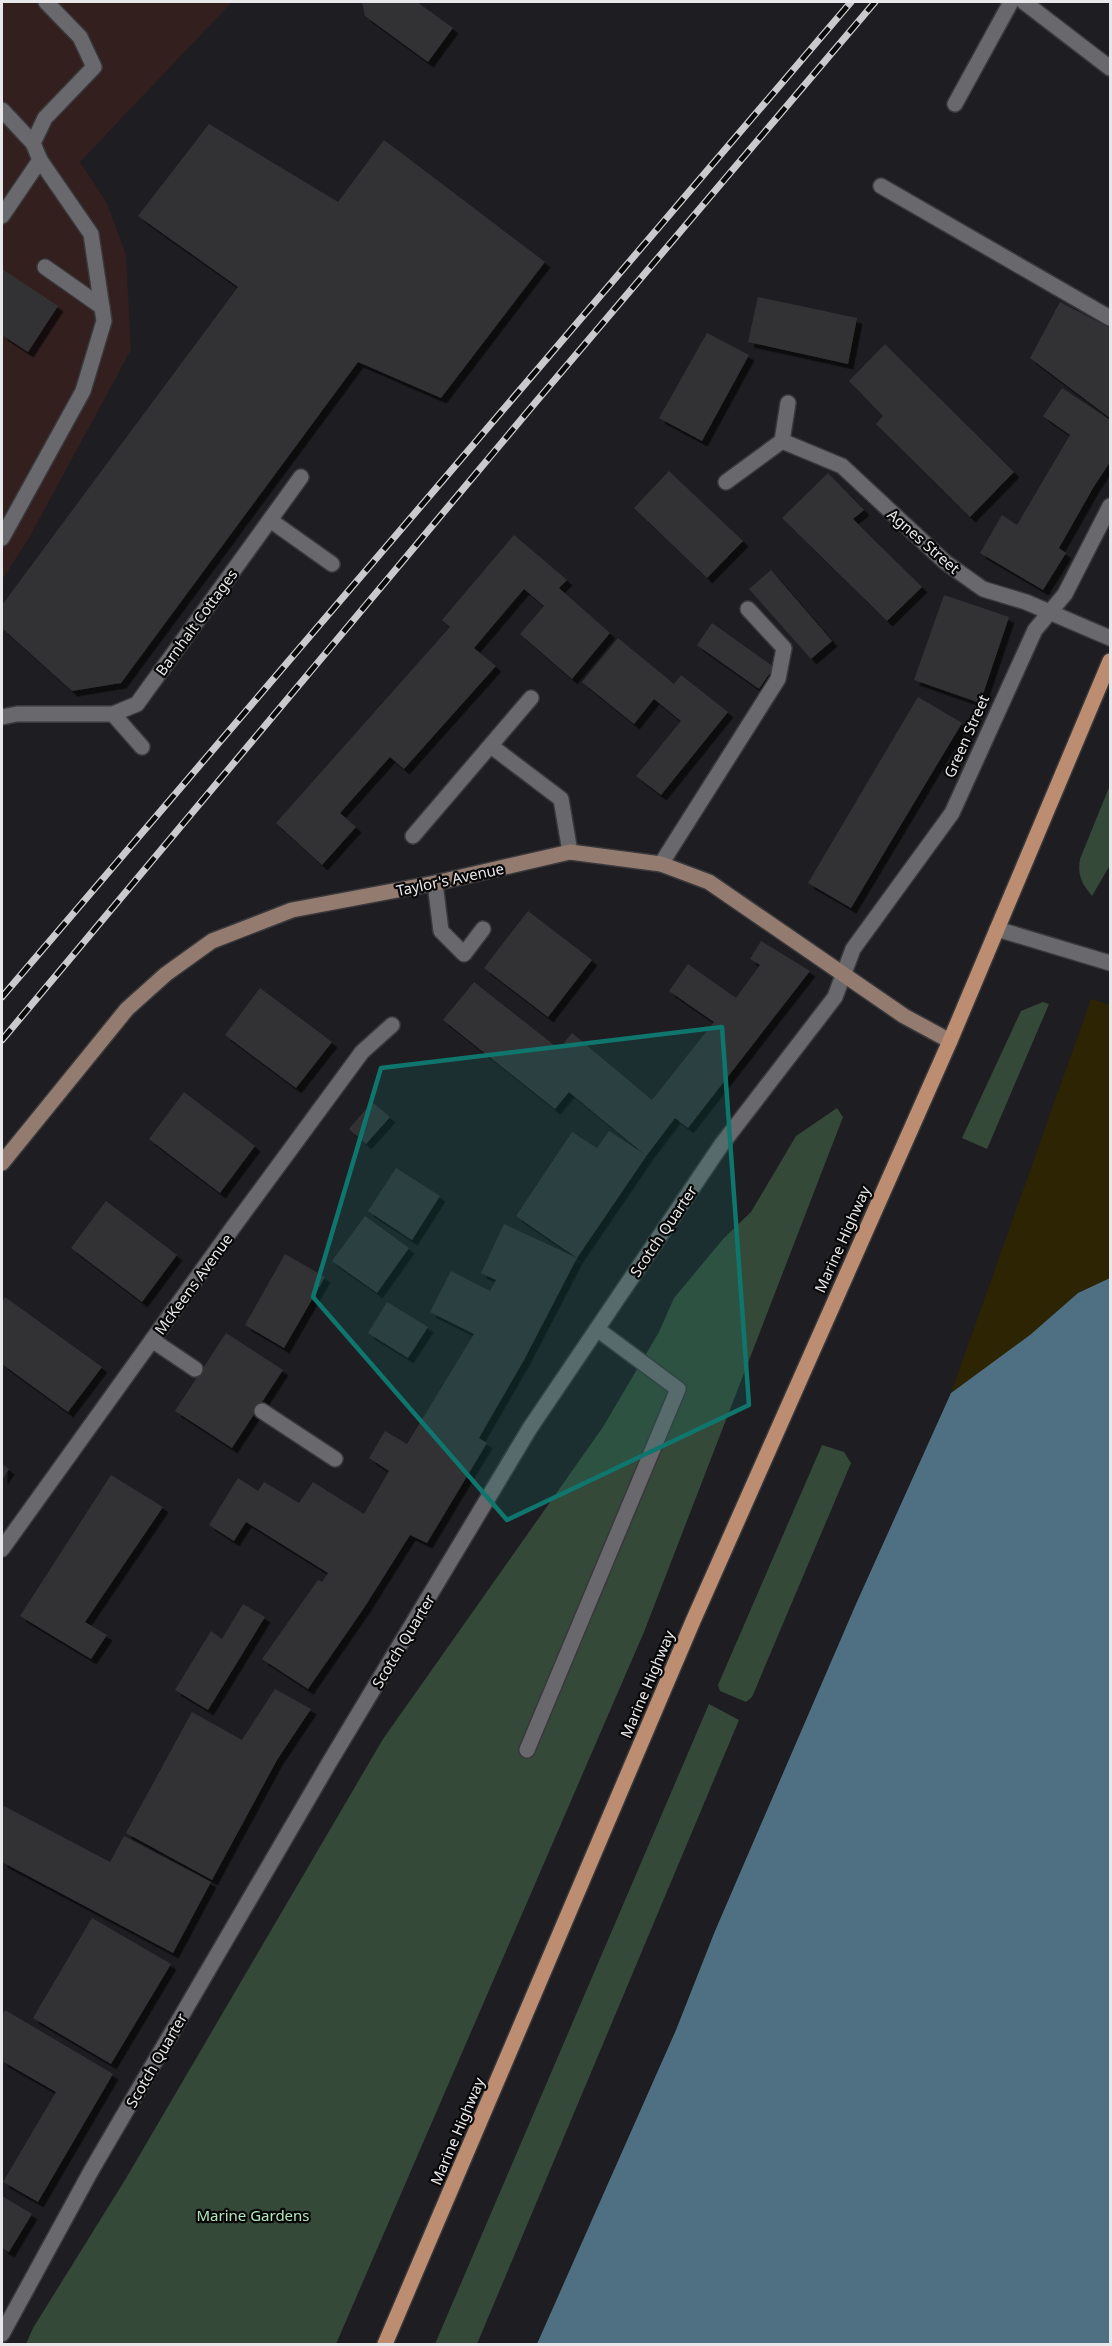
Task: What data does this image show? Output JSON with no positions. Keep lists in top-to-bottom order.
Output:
{
  "streets": {
    "main road": ["Marine Highway"],
    "street": [
      "Agnes Street",
      "Barnhalt Cottages",
      "Green Street",
      "Taylor's Avenue",
      "Scotch Quarter",
      "McKeens Avenue"
    ]
  },
  "crossings": [
    ["Agnes Street", "Green Street"],
    ["Green Street", "Taylor's Avenue"],
    ["Green Street", "Scotch Quarter"],
    ["Taylor's Avenue", "Scotch Quarter"],
    ["Taylor's Avenue", "Marine Highway"]
  ],
  "parks": ["Marine Gardens"]
}
